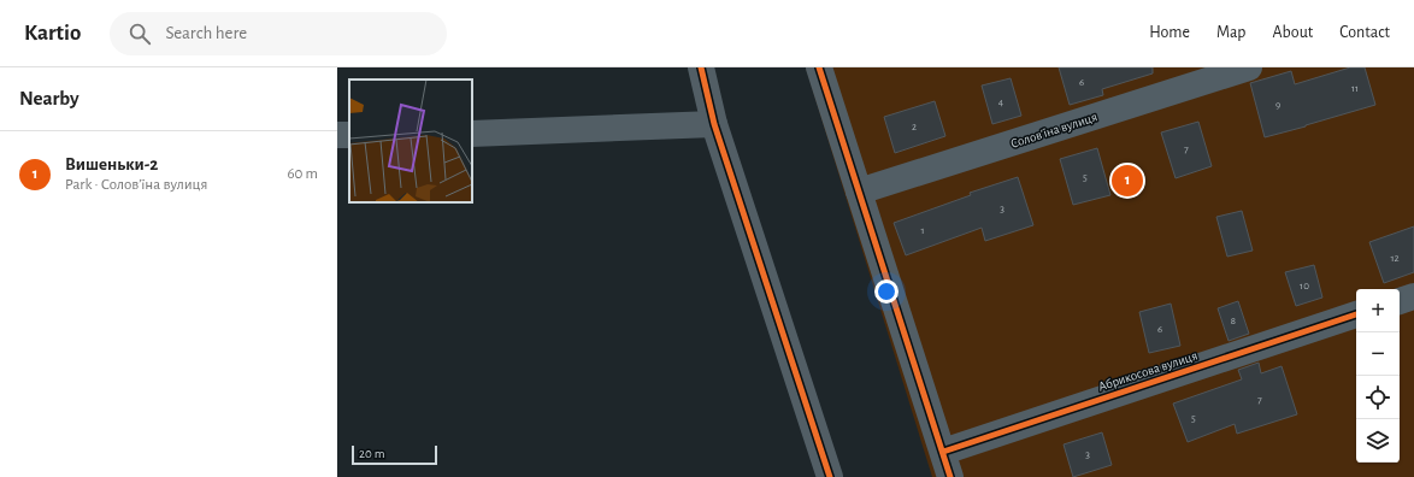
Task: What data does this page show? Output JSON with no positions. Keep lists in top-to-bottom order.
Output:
{
  "streets": {
    "street": ["Соловʼїна вулиця", "Абрикосова вулиця"]
  },
  "house_numbers": [
    "6",
    "11",
    "4",
    "9",
    "2",
    "7",
    "5",
    "3",
    "1",
    "12",
    "10",
    "8",
    "6",
    "7",
    "5",
    "3"
  ],
  "scale_bar": "20 m",
  "page": {
    "header": "Kartio",
    "search": "Search here",
    "nav": [
      "Home",
      "Map",
      "About",
      "Contact"
    ],
    "heading": "Nearby",
    "list": [
      {
        "mark": "1",
        "name": "Вишеньки-2",
        "note": "Park · Соловʼїна вулиця",
        "value": "60 m"
      }
    ],
    "pins": "1",
    "map_buttons": ["+", "−"],
    "scale": "20 m"
  }
}
